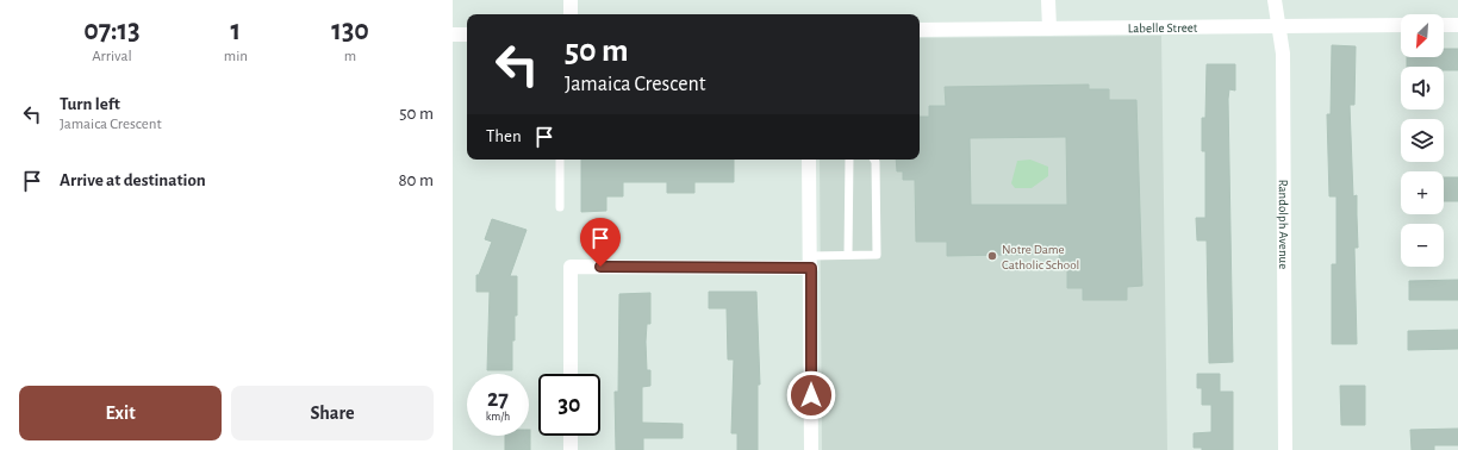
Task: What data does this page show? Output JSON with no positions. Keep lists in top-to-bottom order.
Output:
{
  "streets": {
    "street": ["Labelle Street", "Randolph Avenue"]
  },
  "crossings": [
    ["Labelle Street", "Randolph Avenue"]
  ],
  "places": ["Notre Dame Catholic School"],
  "north": "bottom left",
  "page": {
    "eta": [
      "07:13",
      "Arrival",
      "1",
      "min",
      "130",
      "m"
    ],
    "map_buttons": ["+", "−"],
    "turn": ["50 m", "Jamaica Crescent"],
    "list": [
      {
        "name": "Turn left",
        "note": "Jamaica Crescent",
        "value": "50 m"
      },
      {
        "name": "Arrive at destination",
        "value": "80 m"
      }
    ],
    "then": "Then",
    "speed": "27 km/h",
    "limit": "30",
    "buttons": ["Exit", "Share"]
  }
}
